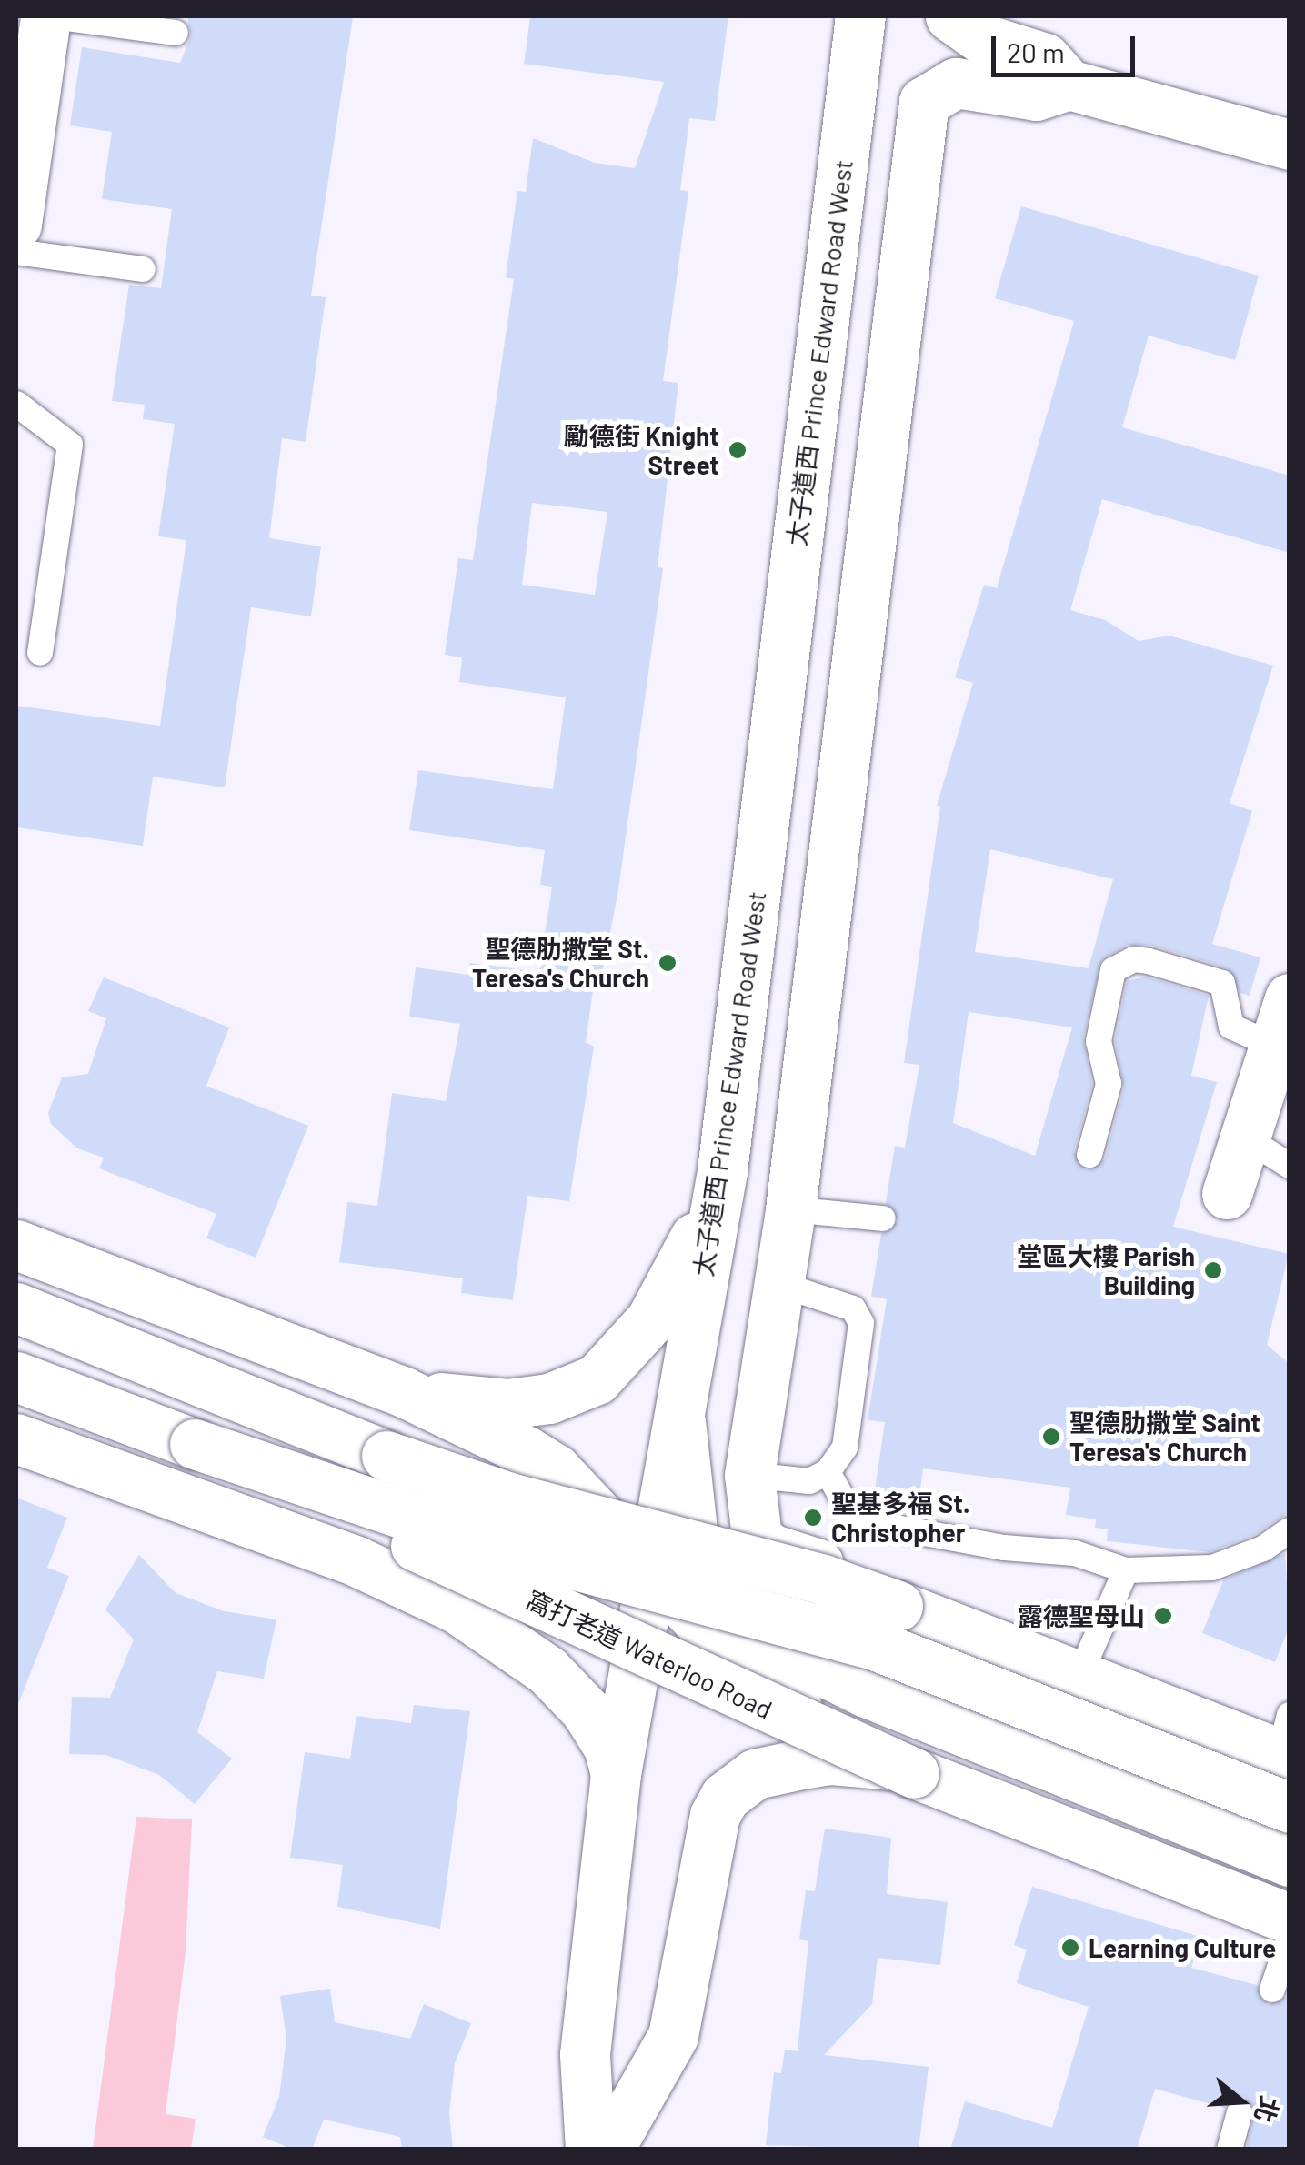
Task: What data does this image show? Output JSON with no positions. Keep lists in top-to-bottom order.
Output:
{
  "streets": {
    "main road": ["太子道西 Prince Edward Road West", "窩打老道 Waterloo Road"]
  },
  "crossings": [
    ["太子道西 Prince Edward Road West", "窩打老道 Waterloo Road"]
  ],
  "places": [
    "勵德街 Knight Street",
    "聖德肋撒堂 St. Teresa's Church",
    "堂區大樓 Parish Building",
    "聖德肋撒堂 Saint Teresa's Church",
    "聖基多福 St. Christopher",
    "露德聖母山",
    "Learning Culture"
  ],
  "scale_bar": "20 m",
  "north": "right"
}
